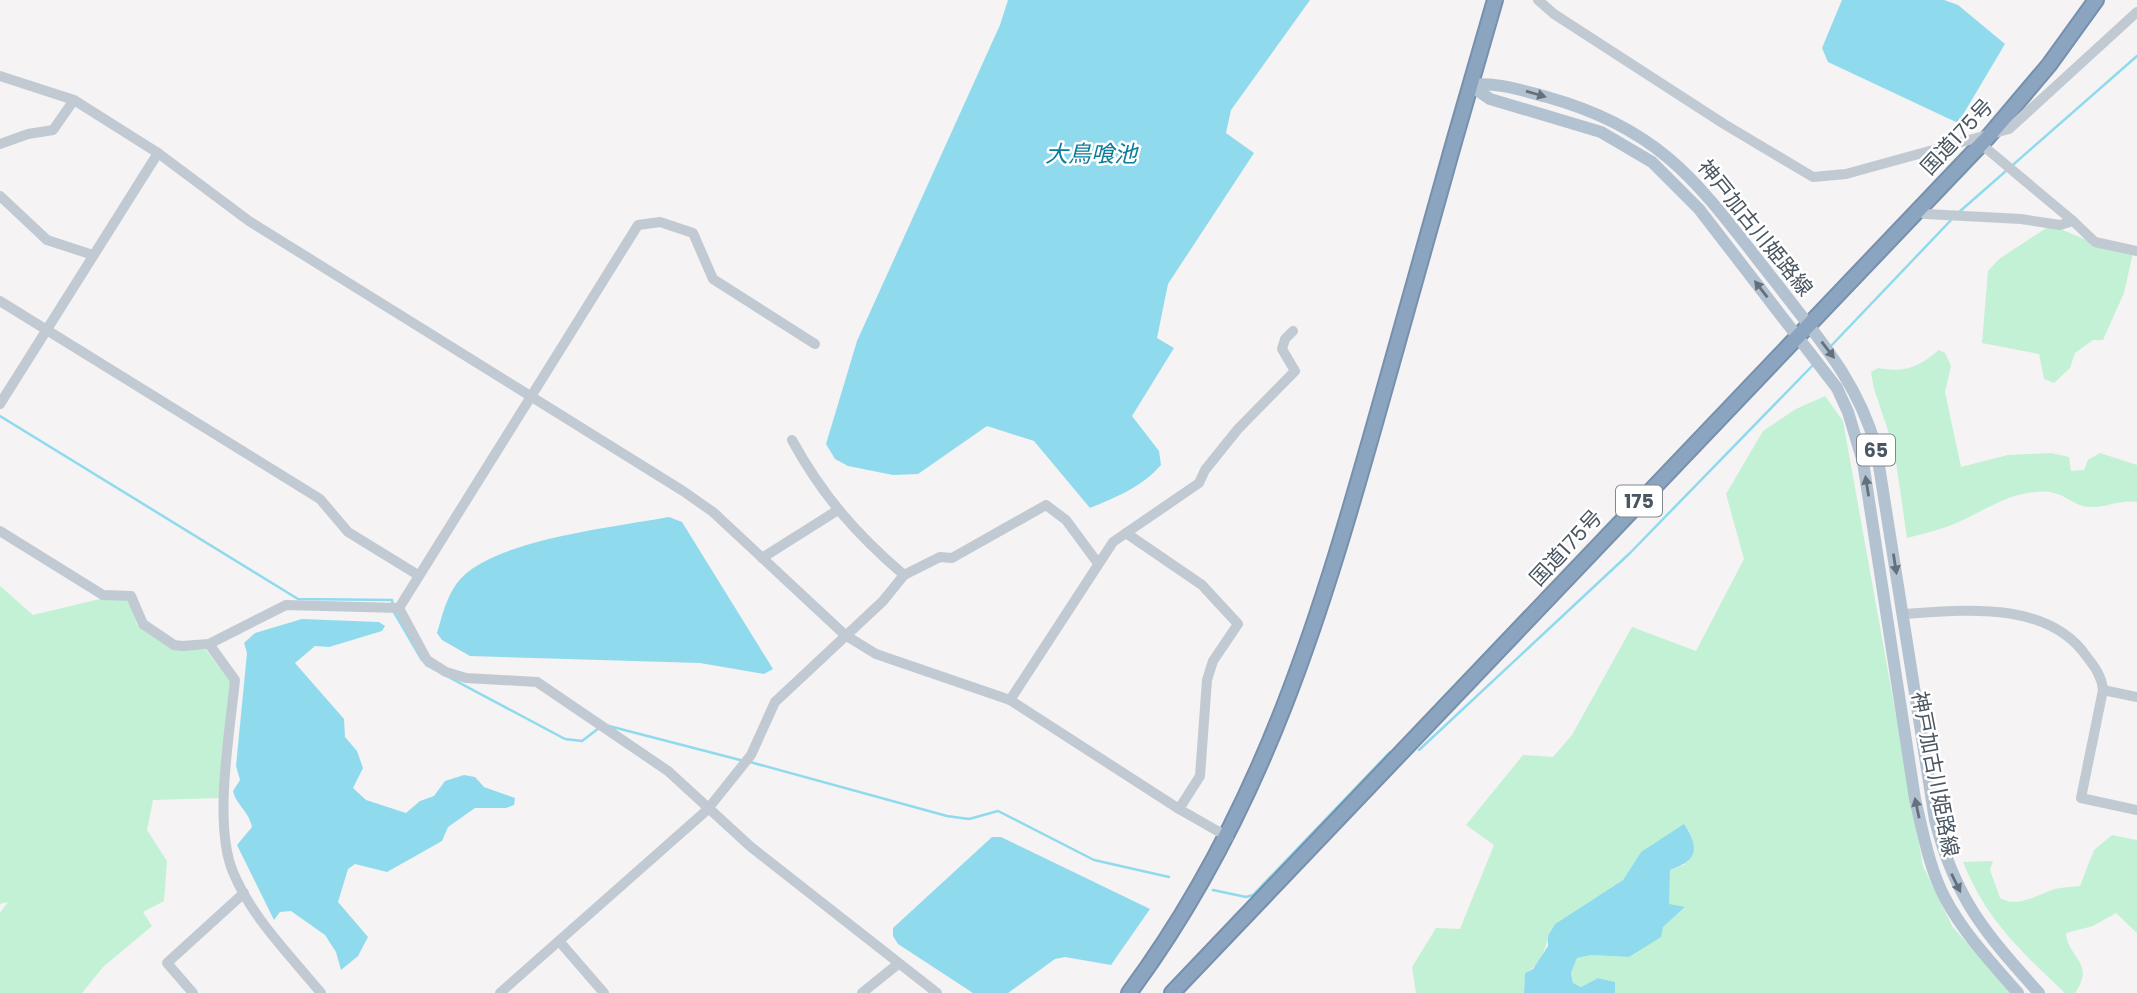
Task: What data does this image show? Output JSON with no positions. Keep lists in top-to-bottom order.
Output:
{
  "streets": {
    "highway": ["国道175号", "175"],
    "main road": ["神戸加古川姫路線", "65"]
  },
  "crossings": [
    ["国道175号", "神戸加古川姫路線"]
  ],
  "water": ["大鳥喰池"]
}
